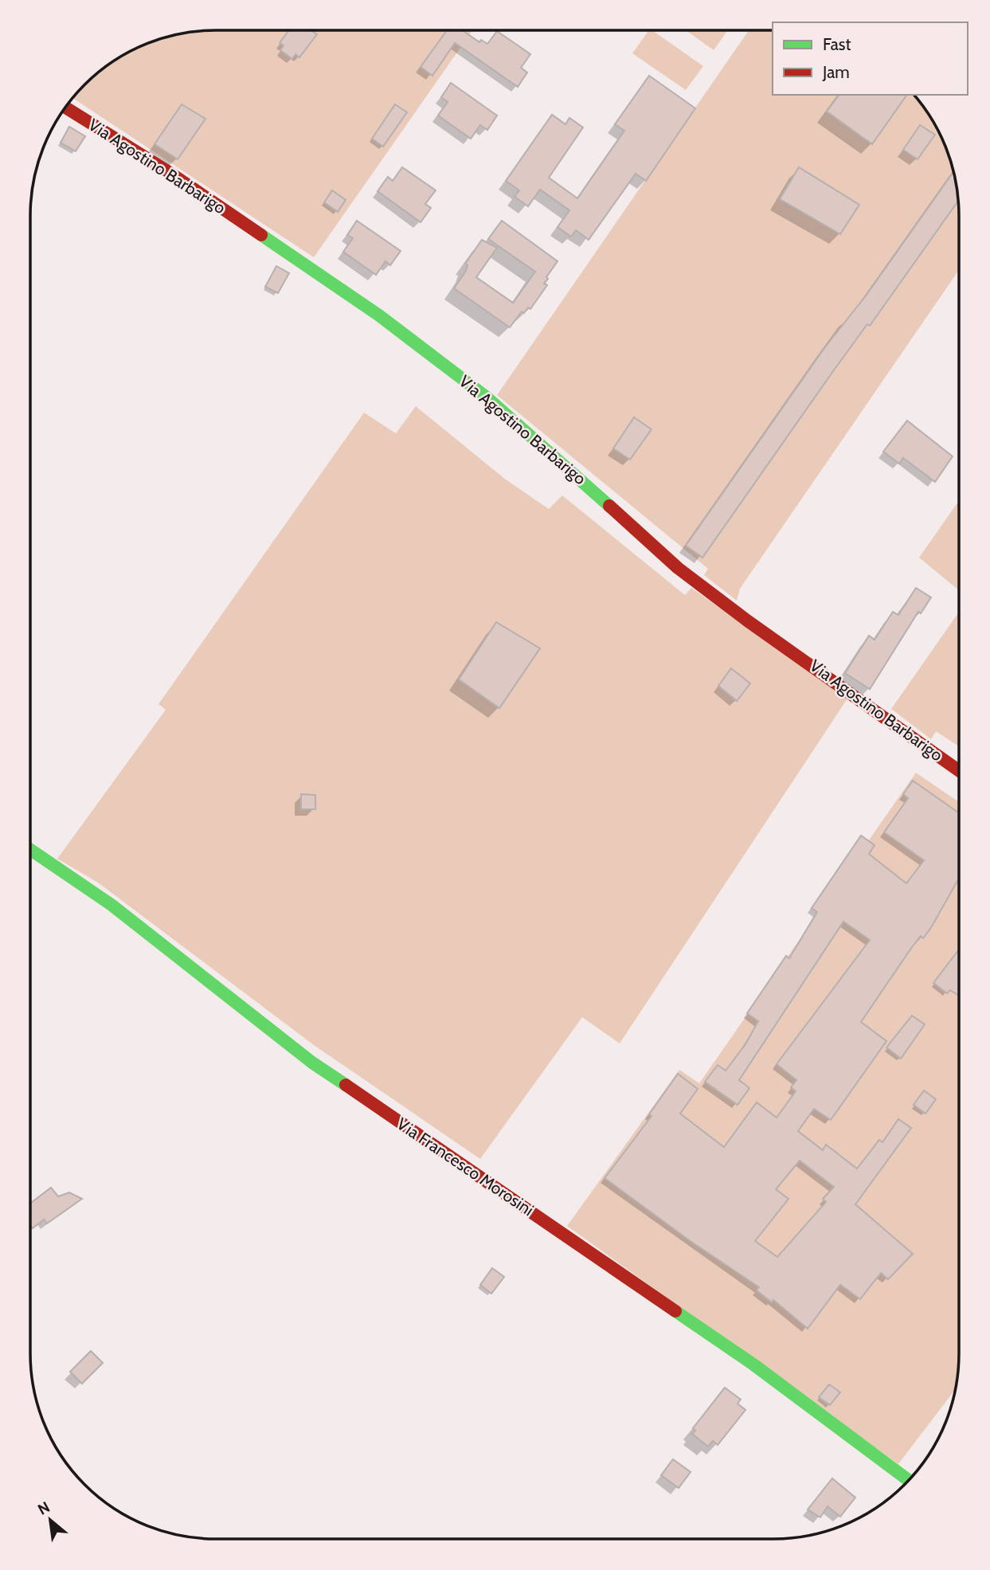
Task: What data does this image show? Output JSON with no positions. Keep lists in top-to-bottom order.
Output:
{
  "streets": {
    "street": ["Via Agostino Barbarigo", "Via Francesco Morosini"]
  },
  "legend": ["Fast", "Jam"],
  "north": "top left"
}
